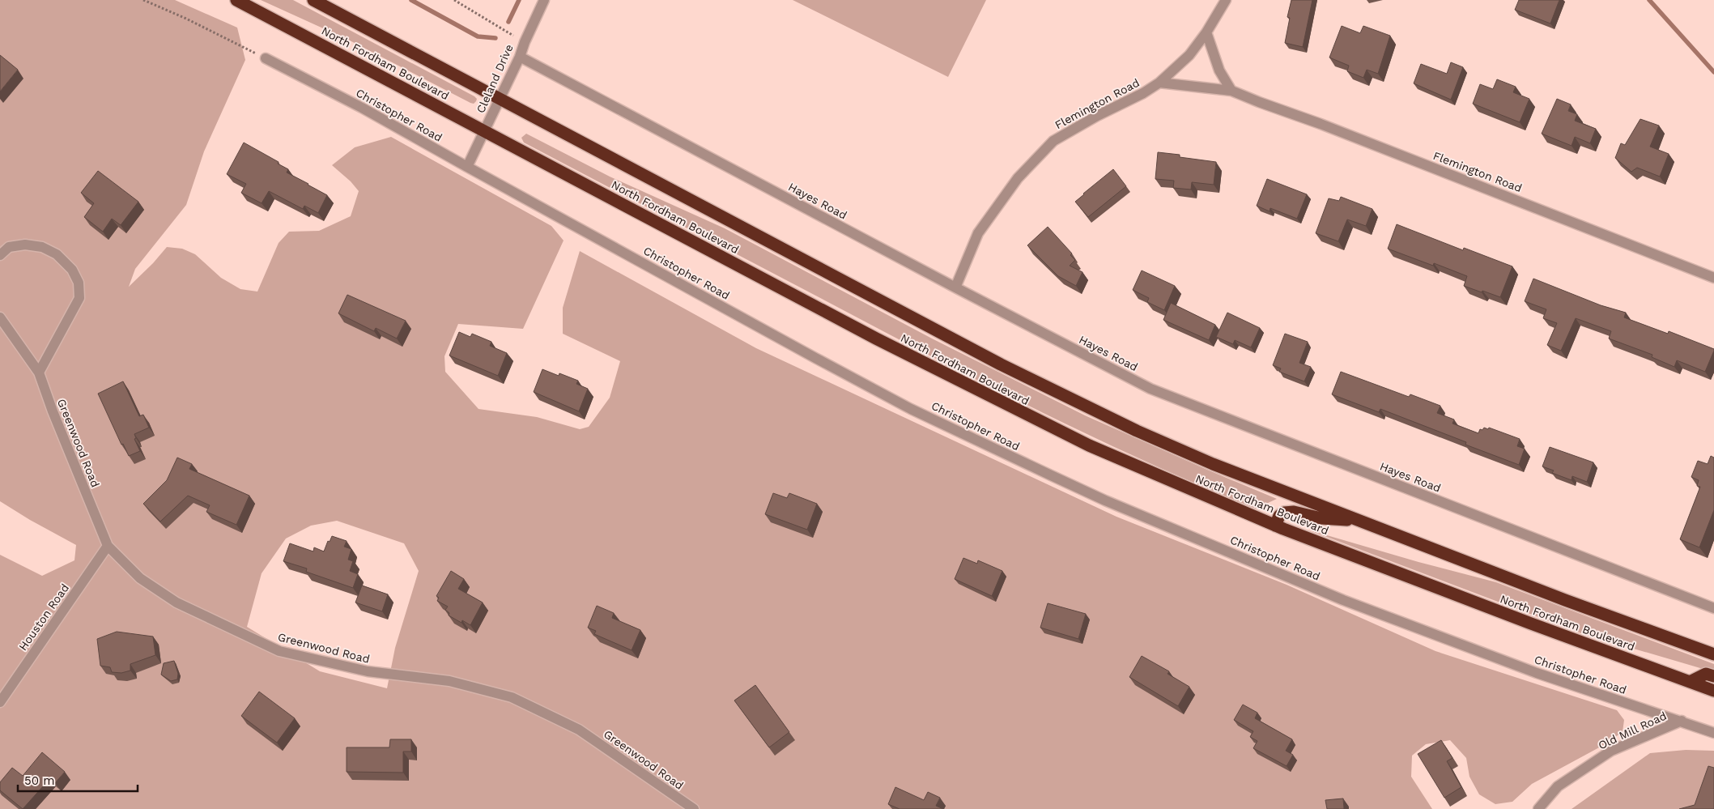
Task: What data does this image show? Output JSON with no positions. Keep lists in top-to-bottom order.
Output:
{
  "streets": {
    "highway": ["North Fordham Boulevard"],
    "street": [
      "Cleland Drive",
      "Flemington Road",
      "Christopher Road",
      "Hayes Road",
      "Greenwood Road",
      "Houston Road",
      "Old Mill Road"
    ]
  },
  "crossings": [
    ["North Fordham Boulevard", "Cleland Drive"],
    ["Cleland Drive", "Christopher Road"],
    ["Cleland Drive", "Hayes Road"],
    ["Flemington Road", "Hayes Road"],
    ["Christopher Road", "Old Mill Road"],
    ["Greenwood Road", "Houston Road"]
  ],
  "scale_bar": "50 m"
}
